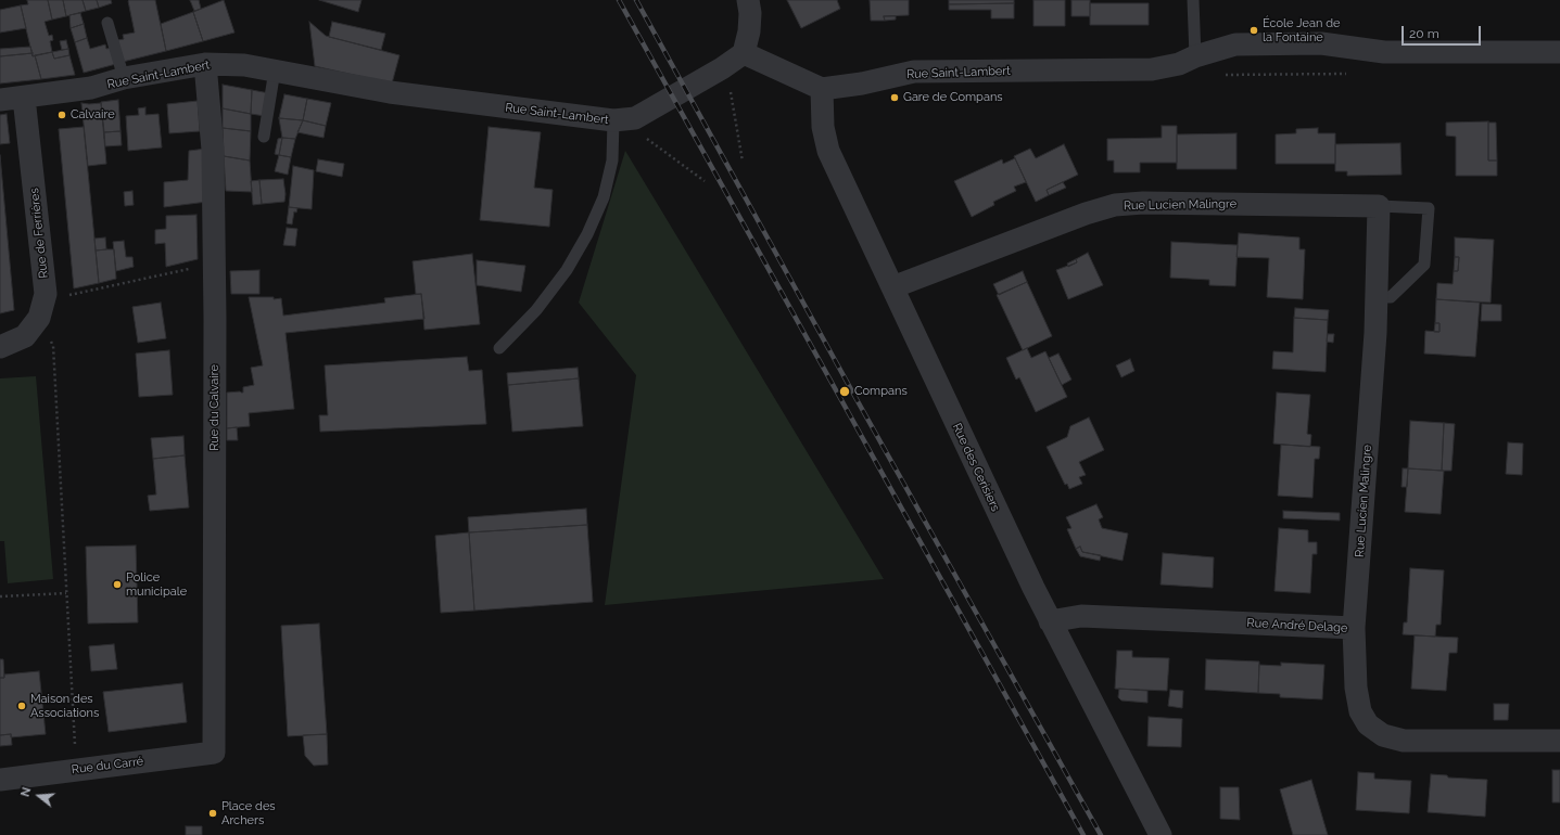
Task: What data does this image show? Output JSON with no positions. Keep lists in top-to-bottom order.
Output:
{
  "streets": {
    "street": [
      "Rue Saint-Lambert",
      "Rue Lucien Malingre",
      "Rue de Ferrières",
      "Rue du Calvaire",
      "Rue des Cerisiers",
      "Rue André Delage",
      "Rue du Carré"
    ]
  },
  "crossings": [
    ["Rue Saint-Lambert", "Rue de Ferrières"],
    ["Rue Saint-Lambert", "Rue du Calvaire"],
    ["Rue Saint-Lambert", "Rue des Cerisiers"],
    ["Rue Lucien Malingre", "Rue des Cerisiers"],
    ["Rue Lucien Malingre", "Rue André Delage"],
    ["Rue du Calvaire", "Rue du Carré"],
    ["Rue des Cerisiers", "Rue André Delage"]
  ],
  "places": [
    "École Jean de la Fontaine",
    "Gare de Compans",
    "Calvaire",
    "Compans",
    "Police municipale",
    "Maison des Associations",
    "Place des Archers"
  ],
  "scale_bar": "20 m",
  "north": "left"
}
